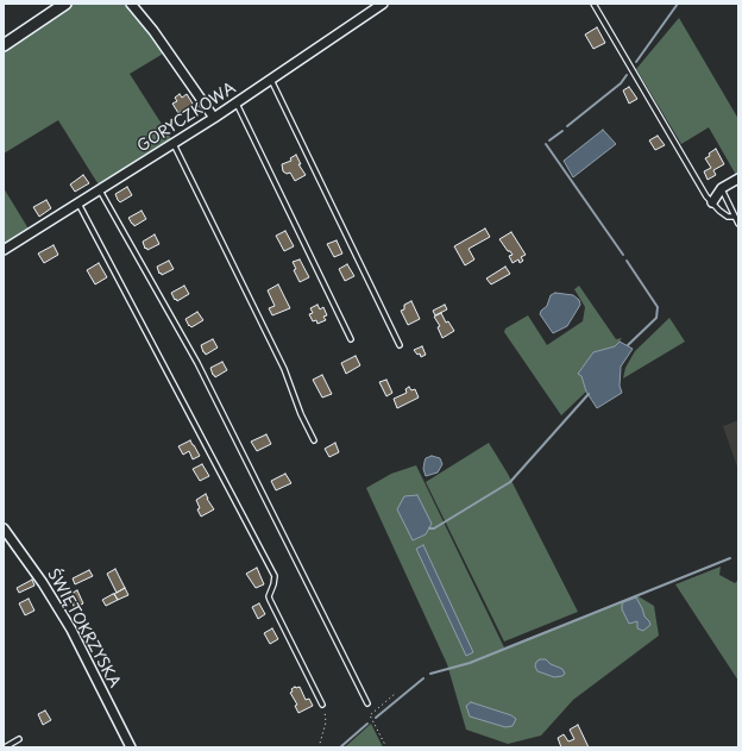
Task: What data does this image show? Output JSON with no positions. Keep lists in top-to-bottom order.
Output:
{
  "streets": {
    "street": ["GORYCZKOWA", "ŚWIĘTOKRZYSKA"]
  }
}
